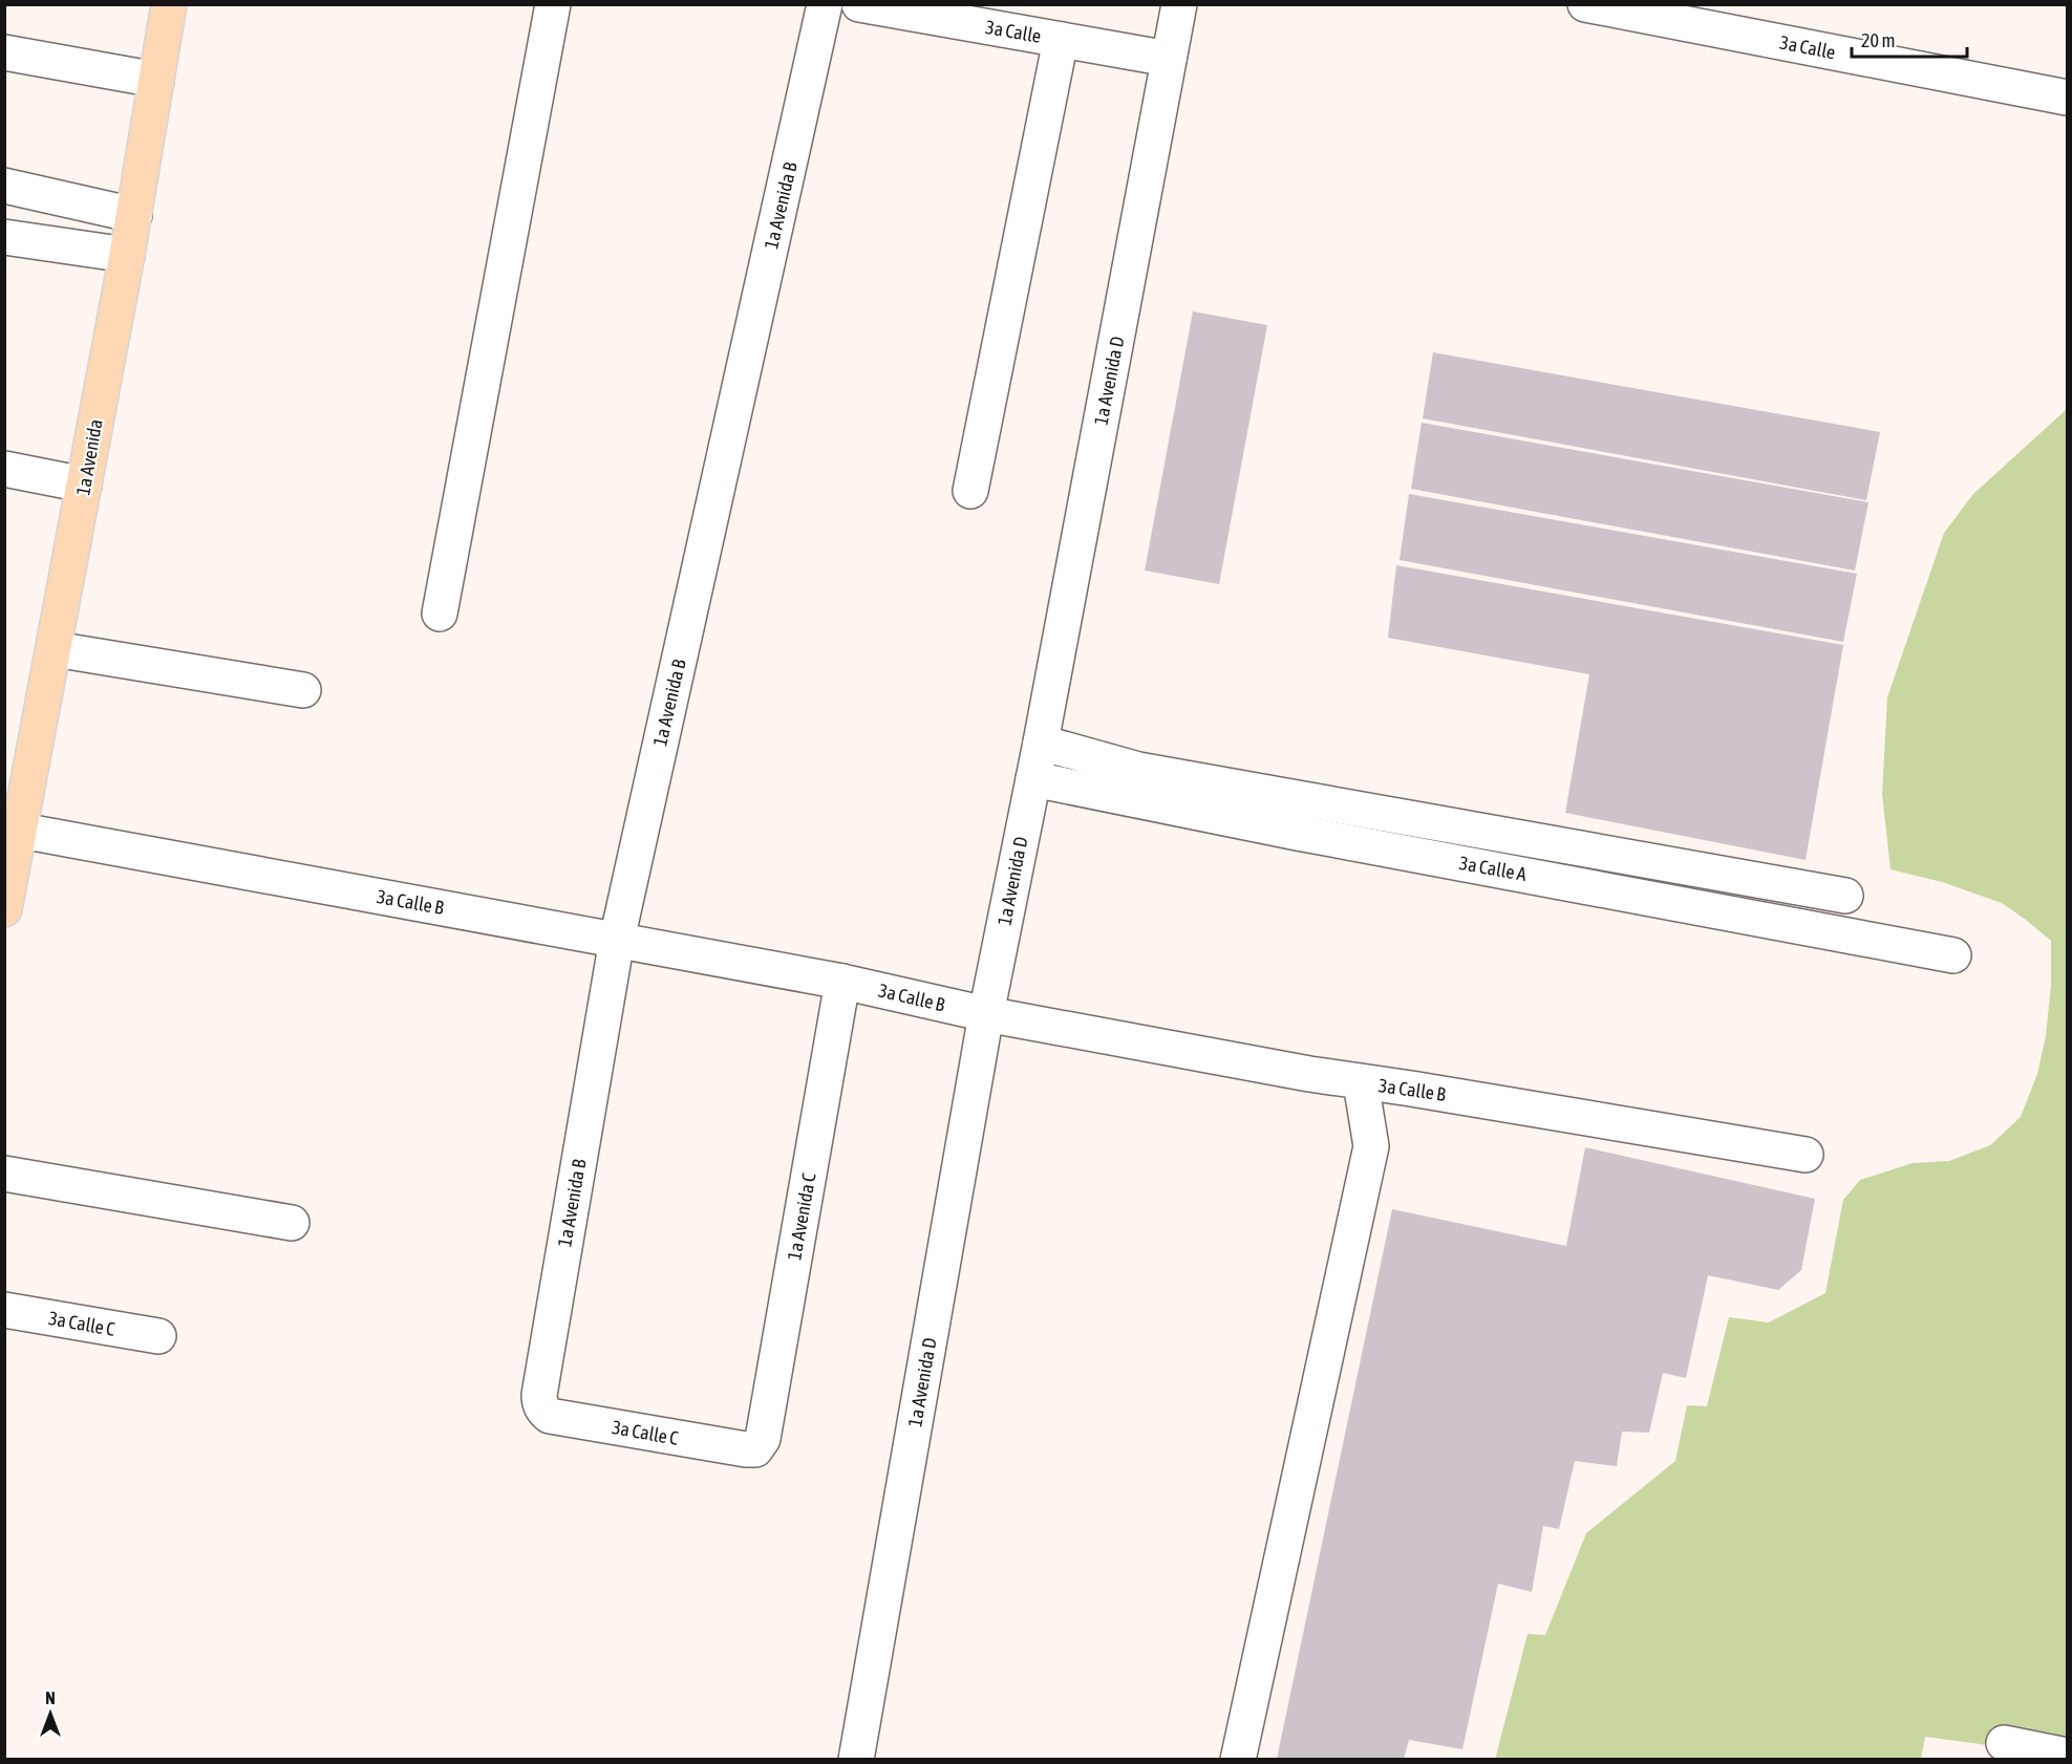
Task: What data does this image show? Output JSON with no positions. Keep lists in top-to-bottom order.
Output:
{
  "streets": {
    "main road": ["1a Avenida"],
    "street": [
      "3a Calle",
      "1a Avenida B",
      "1a Avenida D",
      "3a Calle A",
      "3a Calle B",
      "1a Avenida C",
      "3a Calle C"
    ]
  },
  "crossings": [
    ["3a Calle", "1a Avenida D"],
    ["1a Avenida B", "3a Calle B"],
    ["1a Avenida B", "3a Calle C"],
    ["1a Avenida D", "3a Calle A"],
    ["1a Avenida D", "3a Calle B"],
    ["1a Avenida", "3a Calle B"],
    ["3a Calle B", "1a Avenida C"],
    ["1a Avenida C", "3a Calle C"]
  ],
  "scale_bar": "20 m",
  "north": "top"
}
